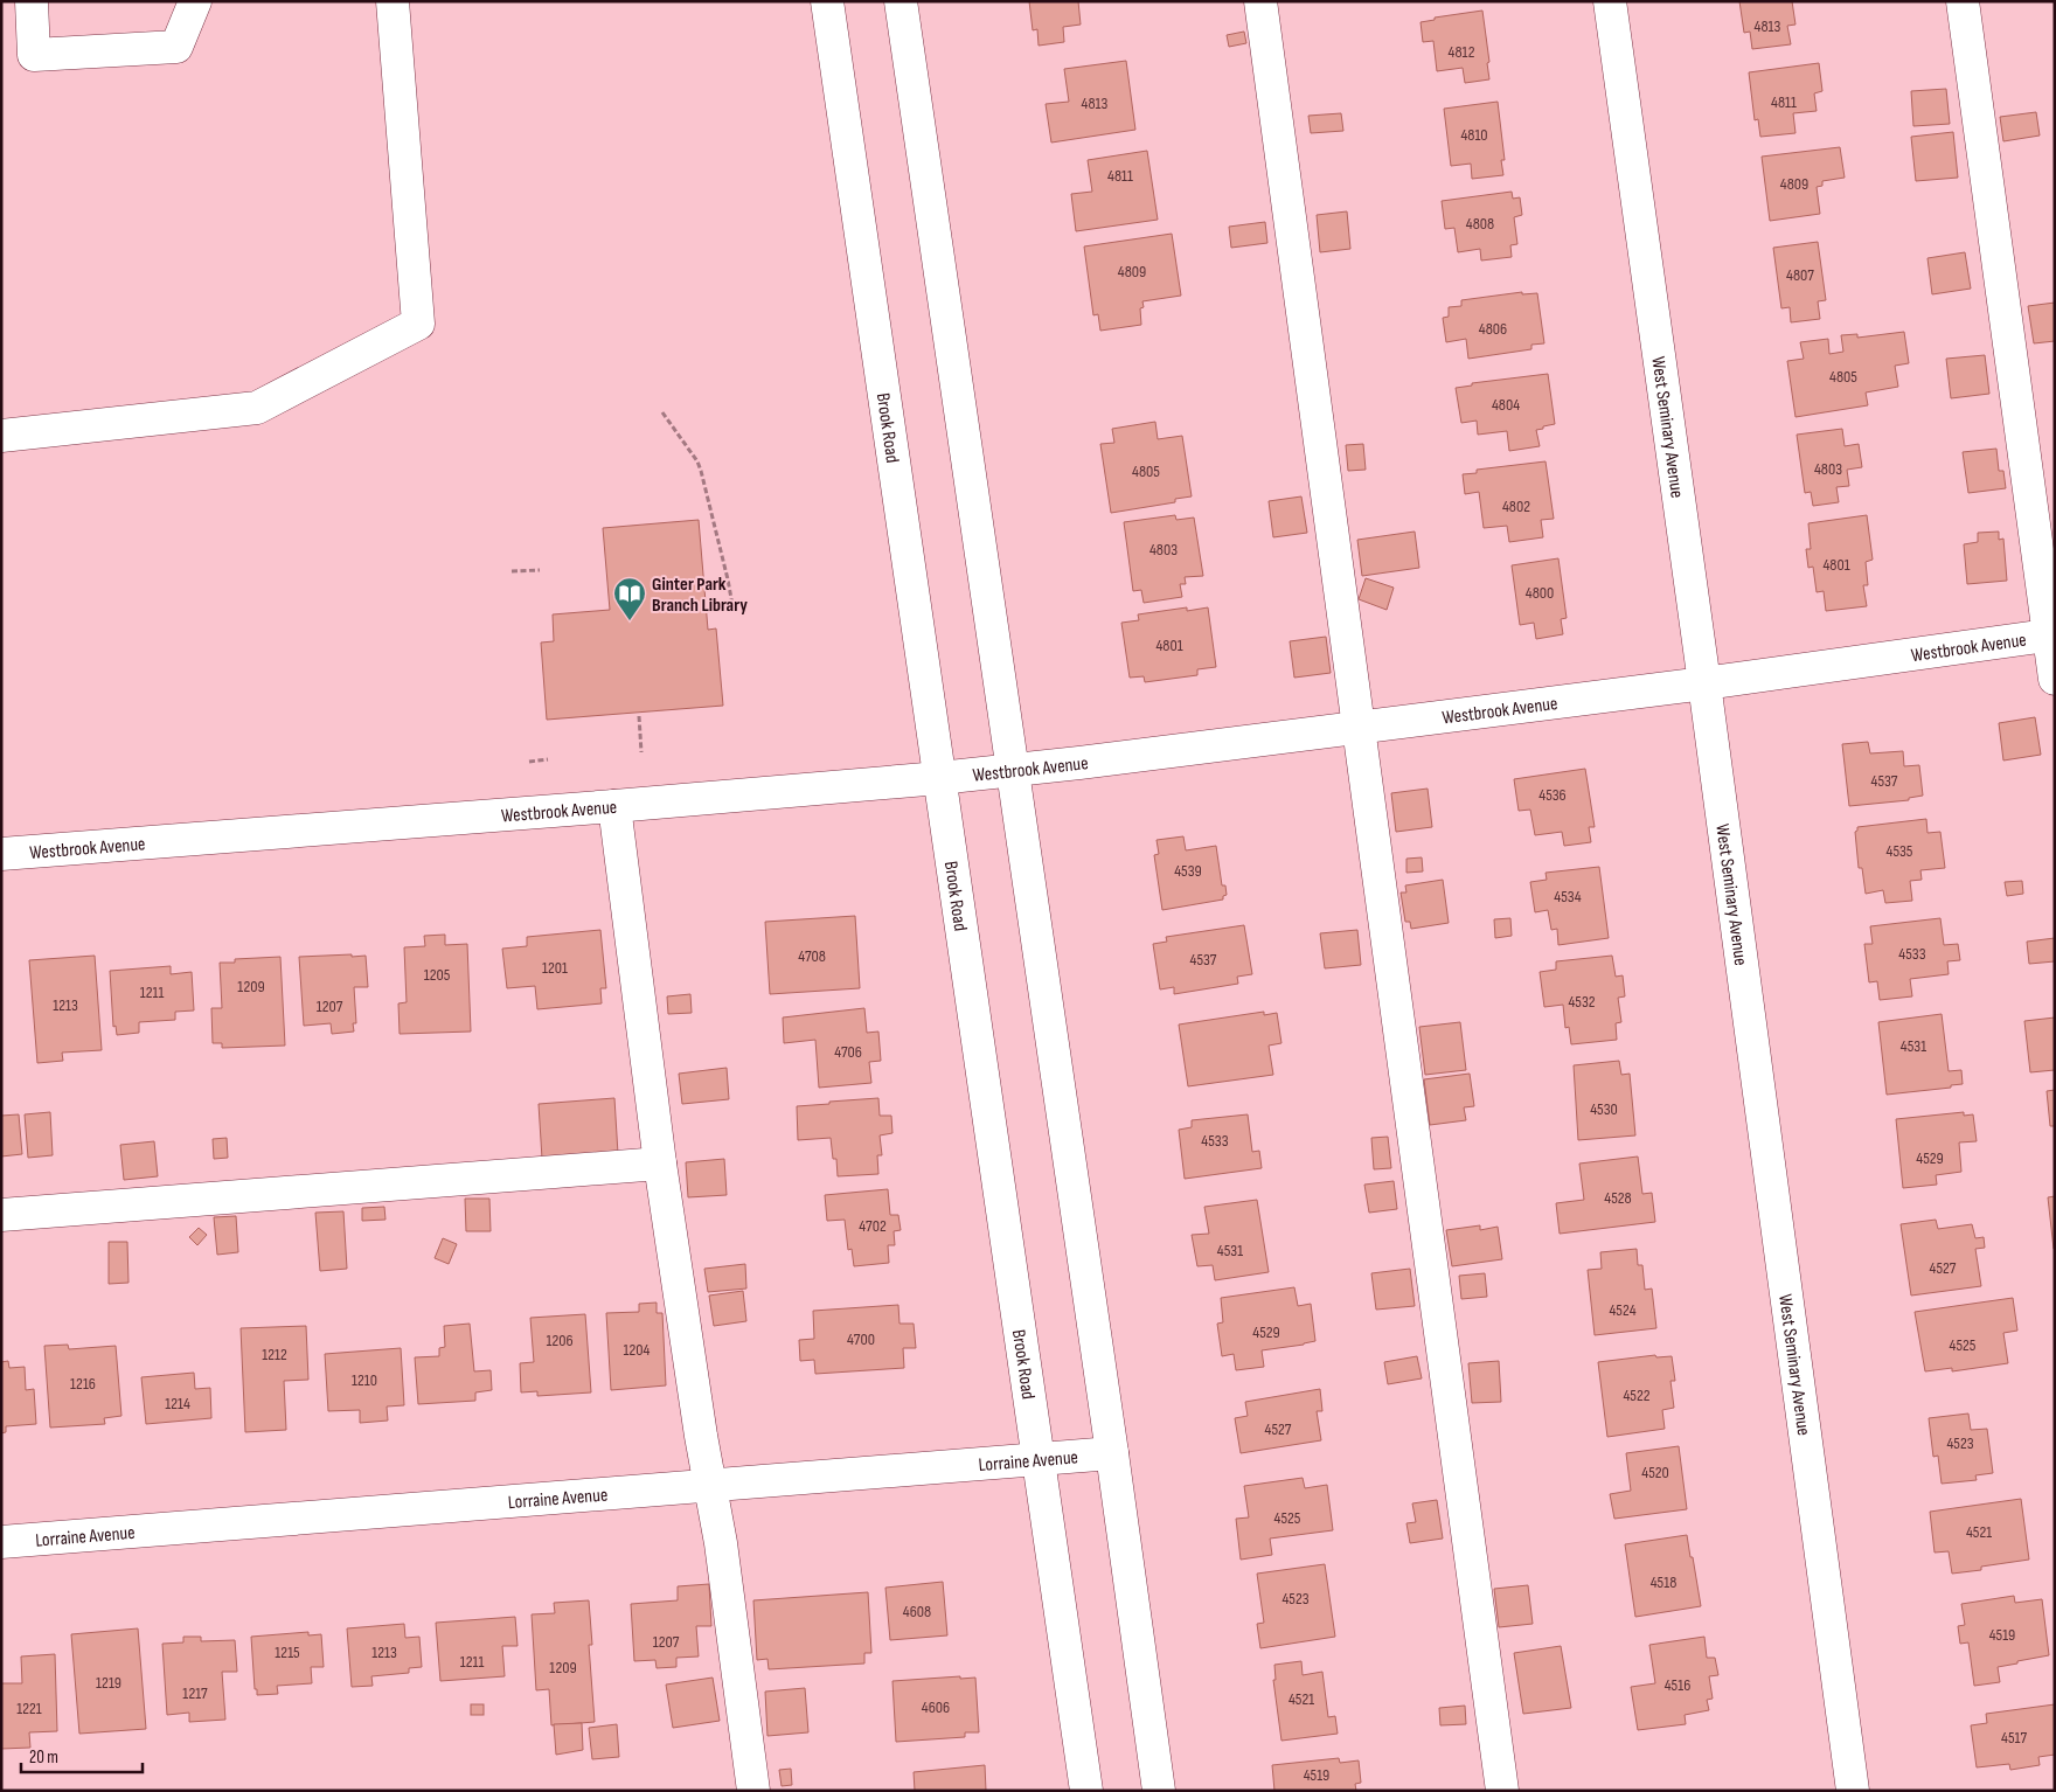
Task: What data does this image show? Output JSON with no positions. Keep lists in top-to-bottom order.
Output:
{
  "streets": {
    "street": [
      "Brook Road",
      "West Seminary Avenue",
      "Westbrook Avenue",
      "Lorraine Avenue"
    ]
  },
  "crossings": [
    ["Brook Road", "Westbrook Avenue"],
    ["Brook Road", "Lorraine Avenue"],
    ["West Seminary Avenue", "Westbrook Avenue"]
  ],
  "places": {
    "library": ["Ginter Park Branch Library"]
  },
  "house_numbers": [
    "4813",
    "4812",
    "4811",
    "4813",
    "4810",
    "4811",
    "4809",
    "4808",
    "4809",
    "4807",
    "4806",
    "4805",
    "4804",
    "4803",
    "4805",
    "4802",
    "4803",
    "4801",
    "4800",
    "4801",
    "4537",
    "4536",
    "4535",
    "4539",
    "4534",
    "4533",
    "4708",
    "4537",
    "1201",
    "1205",
    "1209",
    "1211",
    "4532",
    "1213",
    "1207",
    "4531",
    "4706",
    "4530",
    "4533",
    "4529",
    "4528",
    "4702",
    "4531",
    "4527",
    "4524",
    "4529",
    "4700",
    "1206",
    "4525",
    "1204",
    "1212",
    "1210",
    "1216",
    "4522",
    "1214",
    "4527",
    "4523",
    "4520",
    "4525",
    "4521",
    "4518",
    "4523",
    "4608",
    "4519",
    "1207",
    "1215",
    "1213",
    "1211",
    "1209",
    "1219",
    "4516",
    "1217",
    "4521",
    "4606",
    "1221",
    "4517",
    "4519"
  ],
  "scale_bar": "20 m"
}
